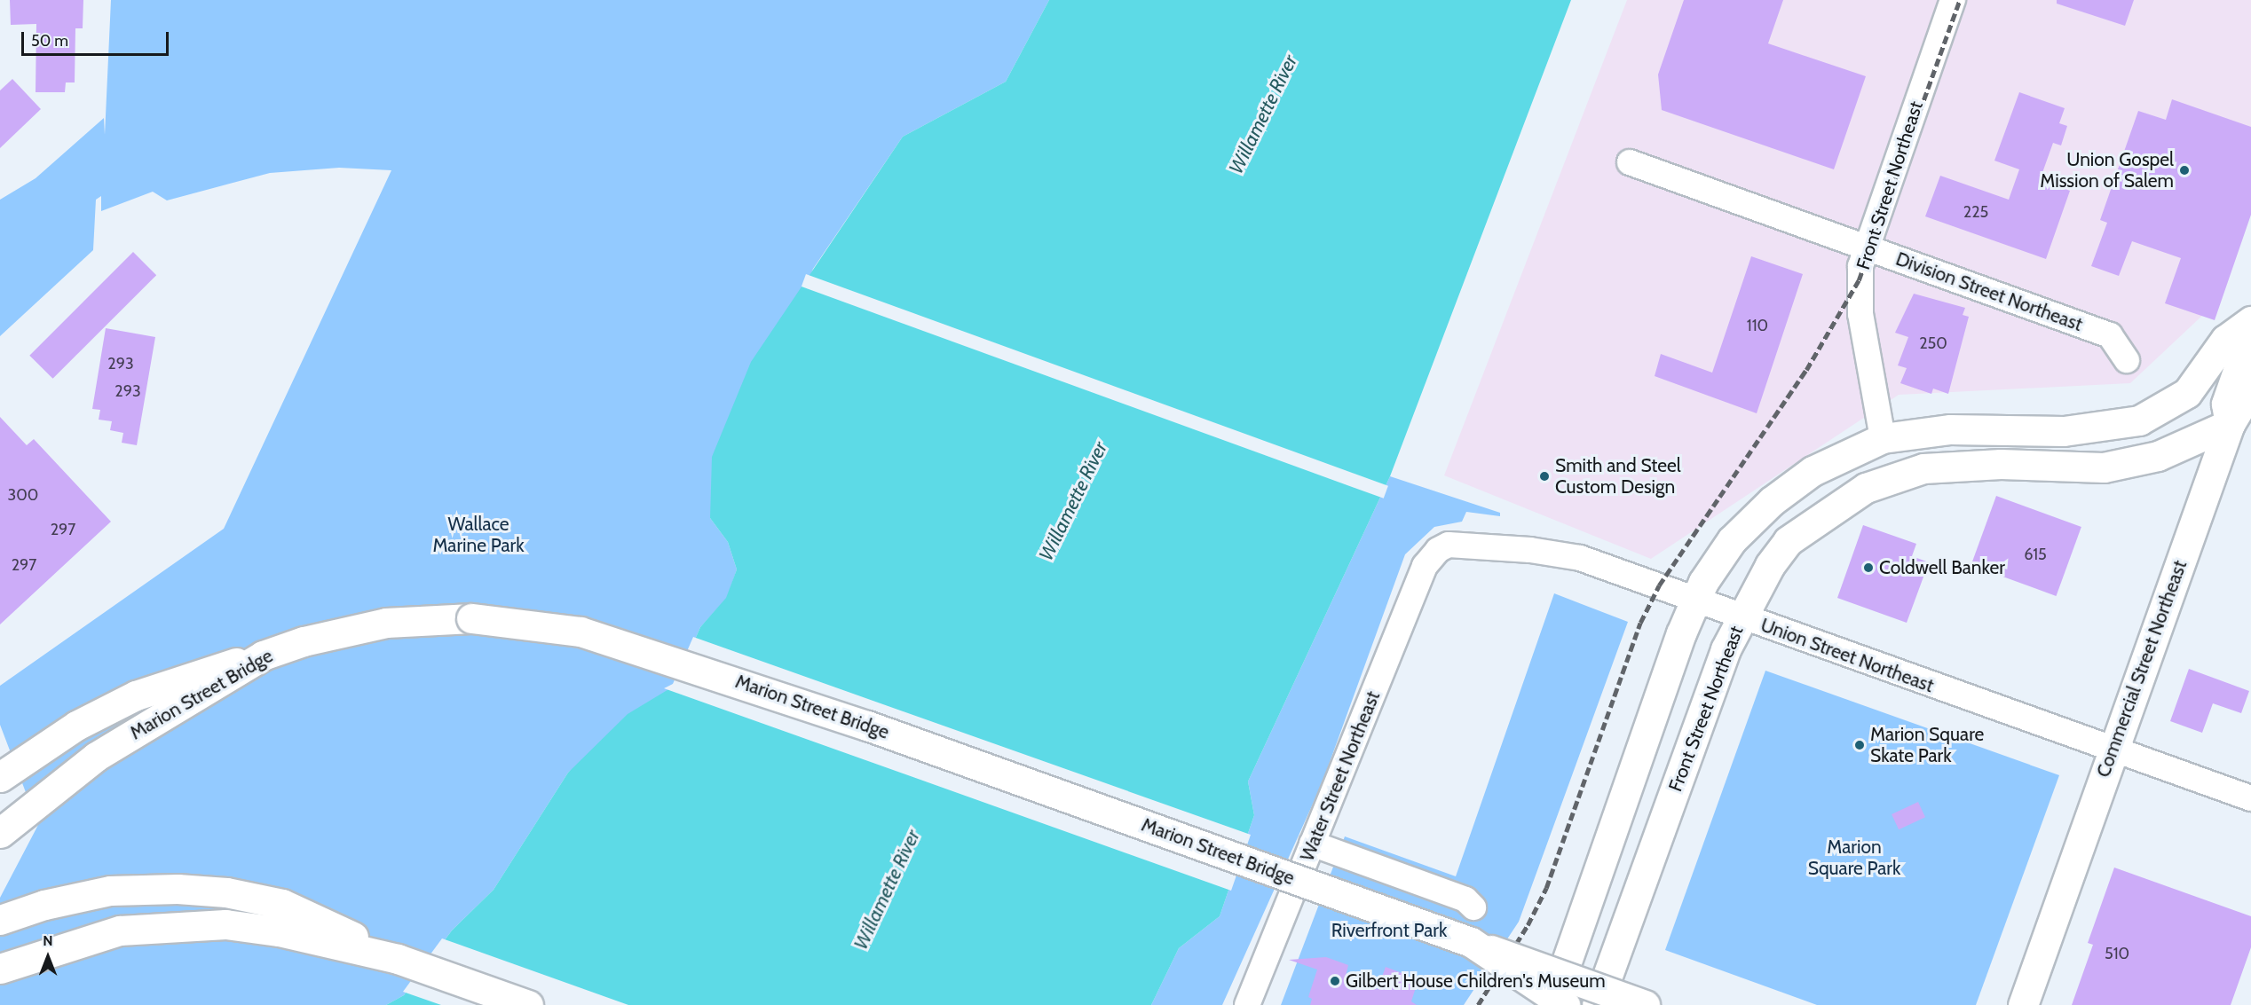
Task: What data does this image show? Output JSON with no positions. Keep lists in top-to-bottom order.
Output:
{
  "streets": {
    "main road": ["Front Street Northeast", "Commercial Street Northeast", "Marion Street Bridge"],
    "street": ["Division Street Northeast", "Union Street Northeast", "Water Street Northeast"]
  },
  "crossings": [
    ["Front Street Northeast", "Division Street Northeast"],
    ["Front Street Northeast", "Union Street Northeast"],
    ["Front Street Northeast", "Commercial Street Northeast"],
    ["Union Street Northeast", "Commercial Street Northeast"],
    ["Union Street Northeast", "Water Street Northeast"]
  ],
  "water": ["Willamette River"],
  "parks": ["Wallace Marine Park", "Marion Square Park", "Riverfront Park"],
  "places": [
    "Union Gospel Mission of Salem",
    "Smith and Steel Custom Design",
    "Coldwell Banker",
    "Marion Square Skate Park",
    "Gilbert House Children's Museum"
  ],
  "house_numbers": [
    "225",
    "110",
    "250",
    "293",
    "293",
    "300",
    "297",
    "615",
    "297",
    "510"
  ],
  "scale_bar": "50 m",
  "north": "top"
}
